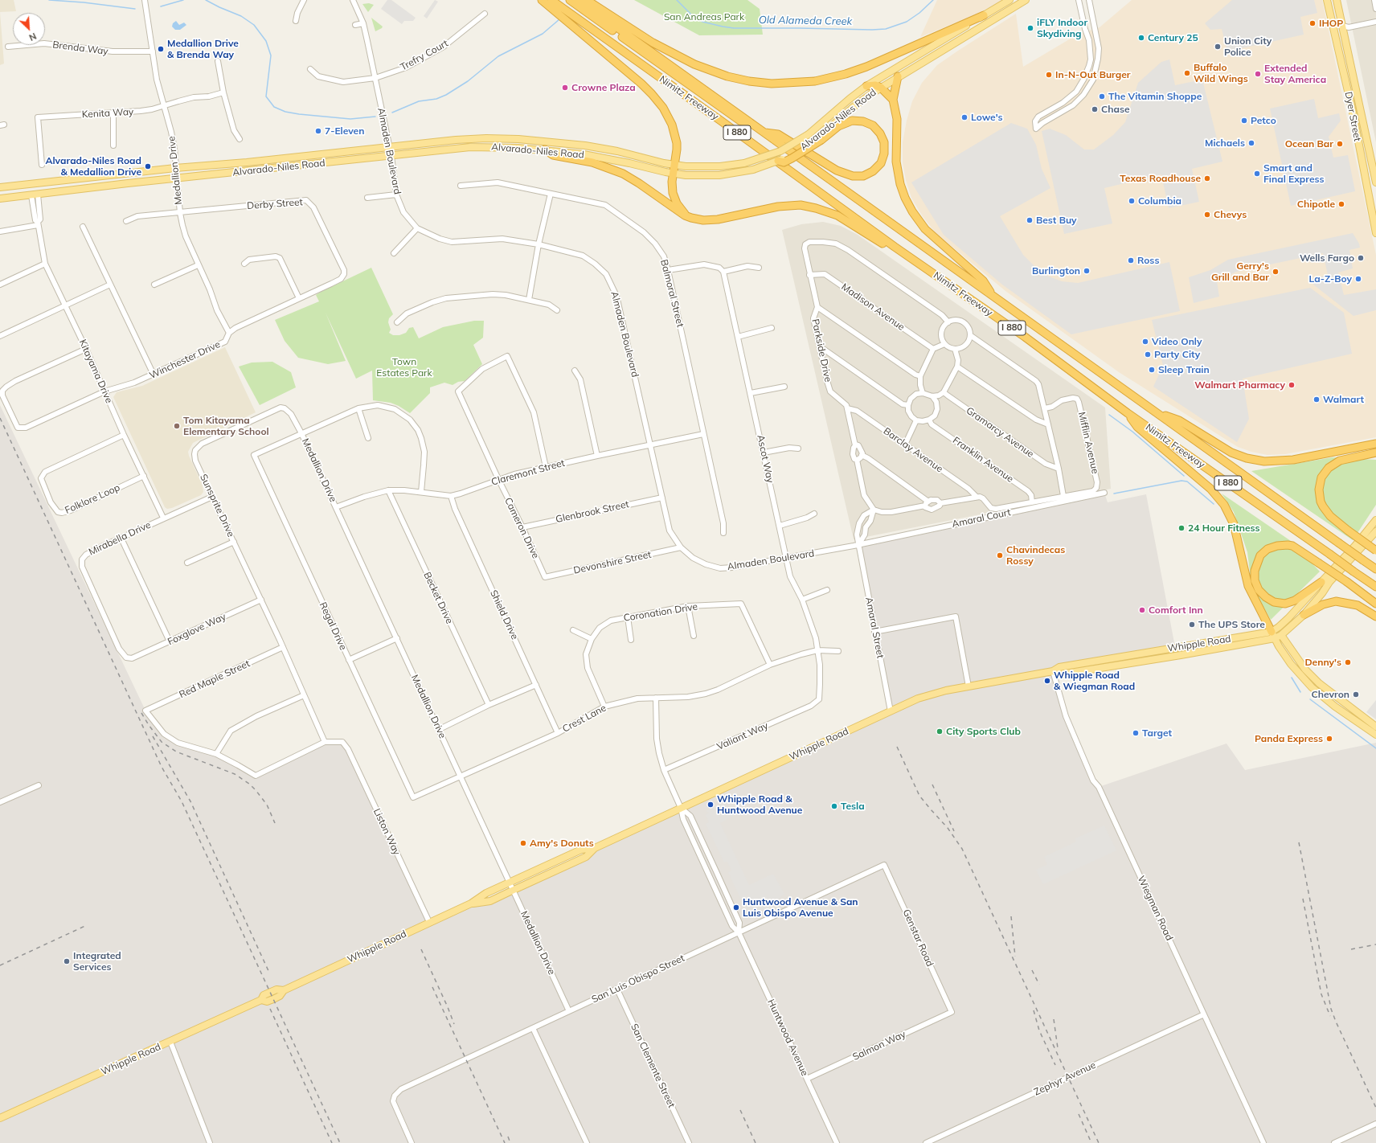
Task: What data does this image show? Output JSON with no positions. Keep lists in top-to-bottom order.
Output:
{
  "streets": {
    "highway": ["Nimitz Freeway", "I 880"],
    "main road": ["Dyer Street", "Alvarado-Niles Road", "Whipple Road"],
    "street": [
      "Brenda Way",
      "Trefry Court",
      "Kenita Way",
      "Almaden Boulevard",
      "Medallion Drive",
      "Derby Street",
      "Balmoral Street",
      "Madison Avenue",
      "Parkside Drive",
      "Winchester Drive",
      "Kitayama Drive",
      "Gramarcy Avenue",
      "Mifflin Avenue",
      "Barclay Avenue",
      "Ascot Way",
      "Franklin Avenue",
      "Claremont Street",
      "Folklore Loop",
      "Sunsprite Drive",
      "Glenbrook Street",
      "Amaral Court",
      "Cameron Drive",
      "Mirabella Drive",
      "Devonshire Street",
      "Becket Drive",
      "Coronation Drive",
      "Shield Drive",
      "Regal Drive",
      "Amaral Street",
      "Foxglove Way",
      "Red Maple Street",
      "Crest Lane",
      "Valiant Way",
      "Liston Way",
      "Wiegman Road",
      "Genstar Road",
      "San Luis Obispo Street",
      "Huntwood Avenue",
      "Salmon Way",
      "San Clemente Street",
      "Zephyr Avenue"
    ]
  },
  "crossings": [
    ["Brenda Way", "Medallion Drive"],
    ["Trefry Court", "Almaden Boulevard"],
    ["Nimitz Freeway", "I 880"],
    ["Kenita Way", "Medallion Drive"],
    ["Alvarado-Niles Road", "Almaden Boulevard"],
    ["Alvarado-Niles Road", "Medallion Drive"],
    ["Alvarado-Niles Road", "Kitayama Drive"],
    ["Almaden Boulevard", "Ascot Way"],
    ["Almaden Boulevard", "Claremont Street"],
    ["Almaden Boulevard", "Glenbrook Street"],
    ["Almaden Boulevard", "Amaral Court"],
    ["Almaden Boulevard", "Devonshire Street"],
    ["Almaden Boulevard", "Amaral Street"],
    ["Medallion Drive", "Derby Street"],
    ["Medallion Drive", "Winchester Drive"],
    ["Medallion Drive", "Claremont Street"],
    ["Medallion Drive", "Sunsprite Drive"],
    ["Medallion Drive", "Regal Drive"],
    ["Medallion Drive", "Whipple Road"],
    ["Medallion Drive", "Crest Lane"],
    ["Medallion Drive", "San Luis Obispo Street"],
    ["Derby Street", "Winchester Drive"],
    ["Balmoral Street", "Claremont Street"],
    ["Madison Avenue", "Parkside Drive"],
    ["Parkside Drive", "Barclay Avenue"],
    ["Parkside Drive", "Amaral Street"],
    ["Winchester Drive", "Kitayama Drive"],
    ["Kitayama Drive", "Folklore Loop"],
    ["Kitayama Drive", "Mirabella Drive"],
    ["Ascot Way", "Crest Lane"],
    ["Ascot Way", "Valiant Way"],
    ["Claremont Street", "Cameron Drive"],
    ["Claremont Street", "Becket Drive"],
    ["Claremont Street", "Shield Drive"],
    ["Sunsprite Drive", "Mirabella Drive"],
    ["Sunsprite Drive", "Foxglove Way"],
    ["Sunsprite Drive", "Red Maple Street"],
    ["Sunsprite Drive", "Liston Way"],
    ["Glenbrook Street", "Cameron Drive"],
    ["Amaral Court", "Amaral Street"],
    ["Cameron Drive", "Devonshire Street"],
    ["Mirabella Drive", "Foxglove Way"],
    ["Coronation Drive", "Crest Lane"],
    ["Shield Drive", "Crest Lane"],
    ["Regal Drive", "Crest Lane"],
    ["Amaral Street", "Whipple Road"],
    ["Whipple Road", "Liston Way"],
    ["Whipple Road", "Wiegman Road"],
    ["Whipple Road", "Huntwood Avenue"],
    ["Crest Lane", "Huntwood Avenue"],
    ["Valiant Way", "Huntwood Avenue"],
    ["Wiegman Road", "Zephyr Avenue"],
    ["Genstar Road", "San Luis Obispo Street"],
    ["Genstar Road", "Salmon Way"],
    ["San Luis Obispo Street", "Huntwood Avenue"],
    ["San Luis Obispo Street", "San Clemente Street"],
    ["Huntwood Avenue", "Salmon Way"]
  ],
  "water": ["Old Alameda Creek"],
  "parks": ["San Andreas Park", "Town Estates Park"],
  "places": [
    "IHOP",
    "iFLY Indoor Skydiving",
    "Century 25",
    "Union City Police",
    "Medallion Drive & Brenda Way",
    "Buffalo Wild Wings",
    "Extended Stay America",
    "In-N-Out Burger",
    "Crowne Plaza",
    "The Vitamin Shoppe",
    "Chase",
    "Lowe's",
    "Petco",
    "7-Eleven",
    "Michaels",
    "Ocean Bar",
    "Alvarado-Niles Road & Medallion Drive",
    "Smart and Final Express",
    "Texas Roadhouse",
    "Columbia",
    "Chipotle",
    "Chevys",
    "Best Buy",
    "Wells Fargo",
    "Ross",
    "Burlington",
    "Gerry's Grill and Bar",
    "La-Z-Boy",
    "Video Only",
    "Party City",
    "Sleep Train",
    "Walmart Pharmacy",
    "Walmart",
    "Tom Kitayama Elementary School",
    "24 Hour Fitness",
    "Chavindecas Rossy",
    "Comfort Inn",
    "The UPS Store",
    "Denny's",
    "Whipple Road & Wiegman Road",
    "Chevron",
    "City Sports Club",
    "Target",
    "Panda Express",
    "Whipple Road & Huntwood Avenue",
    "Tesla",
    "Amy's Donuts",
    "Huntwood Avenue & San Luis Obispo Avenue",
    "Integrated Services"
  ],
  "north": "bottom right"
}
